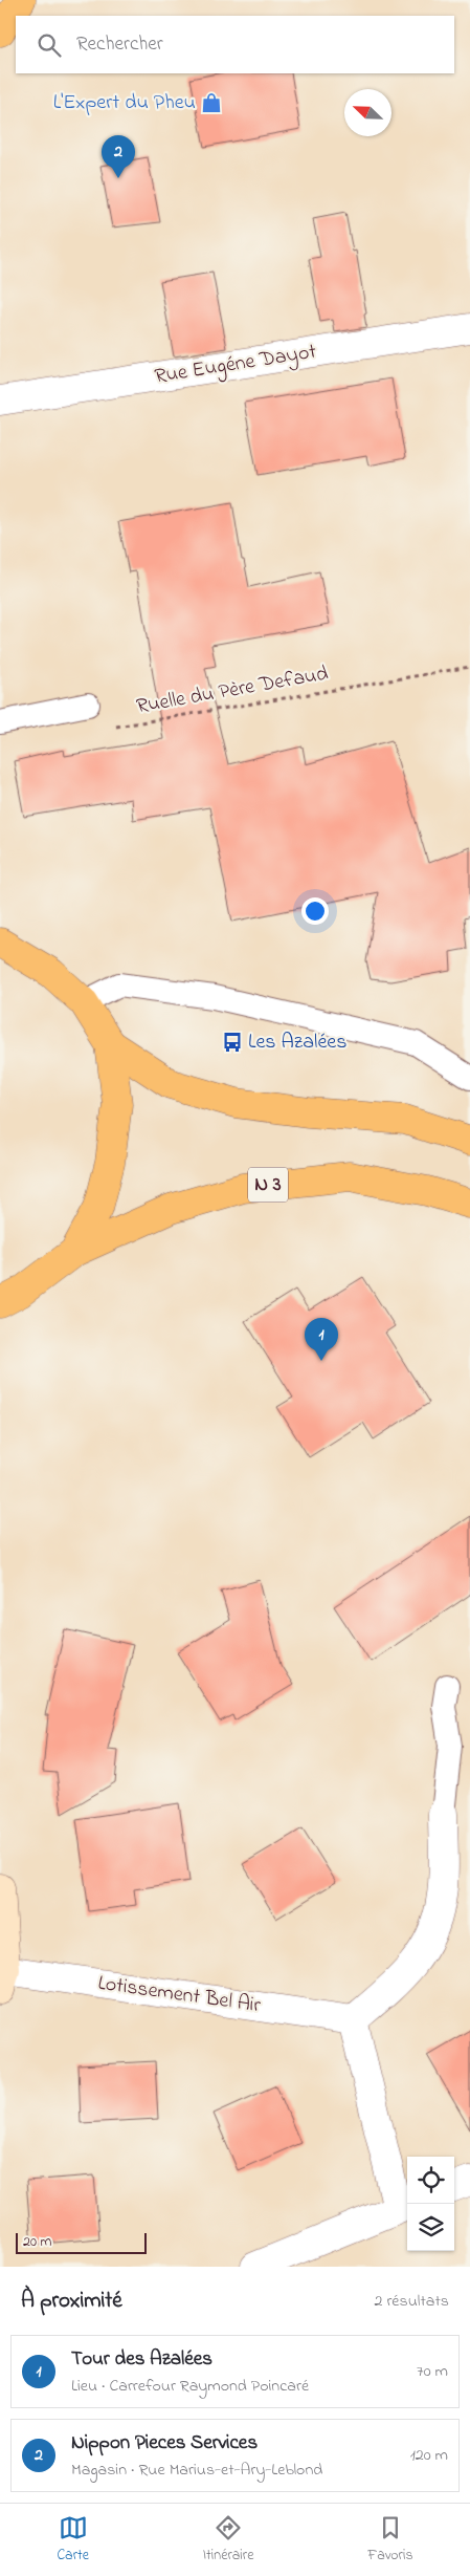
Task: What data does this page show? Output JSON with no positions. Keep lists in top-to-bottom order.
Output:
{
  "streets": {
    "main road": ["N 3"],
    "street": ["Rue Eugéne Dayot", "Lotissement Bel Air"],
    "path": ["Ruelle du Père Defaud"]
  },
  "places": {
    "shop": ["L'Expert du Pheu"],
    "bus stop": ["Les Azalées"]
  },
  "scale_bar": "20 m",
  "north": "top left",
  "page": {
    "search": "Rechercher",
    "pins": ["2", "1"],
    "scale": "20 m",
    "heading": ["À proximité", "2 résultats"],
    "list": [
      {
        "mark": "1",
        "name": "Tour des Azalées",
        "note": "Lieu · Carrefour Raymond Poincaré",
        "value": "70 m"
      },
      {
        "mark": "2",
        "name": "Nippon Pieces Services",
        "note": "Magasin · Rue Marius-et-Ary-Leblond",
        "value": "120 m"
      }
    ],
    "nav": ["Carte", "Itinéraire", "Favoris"]
  }
}
